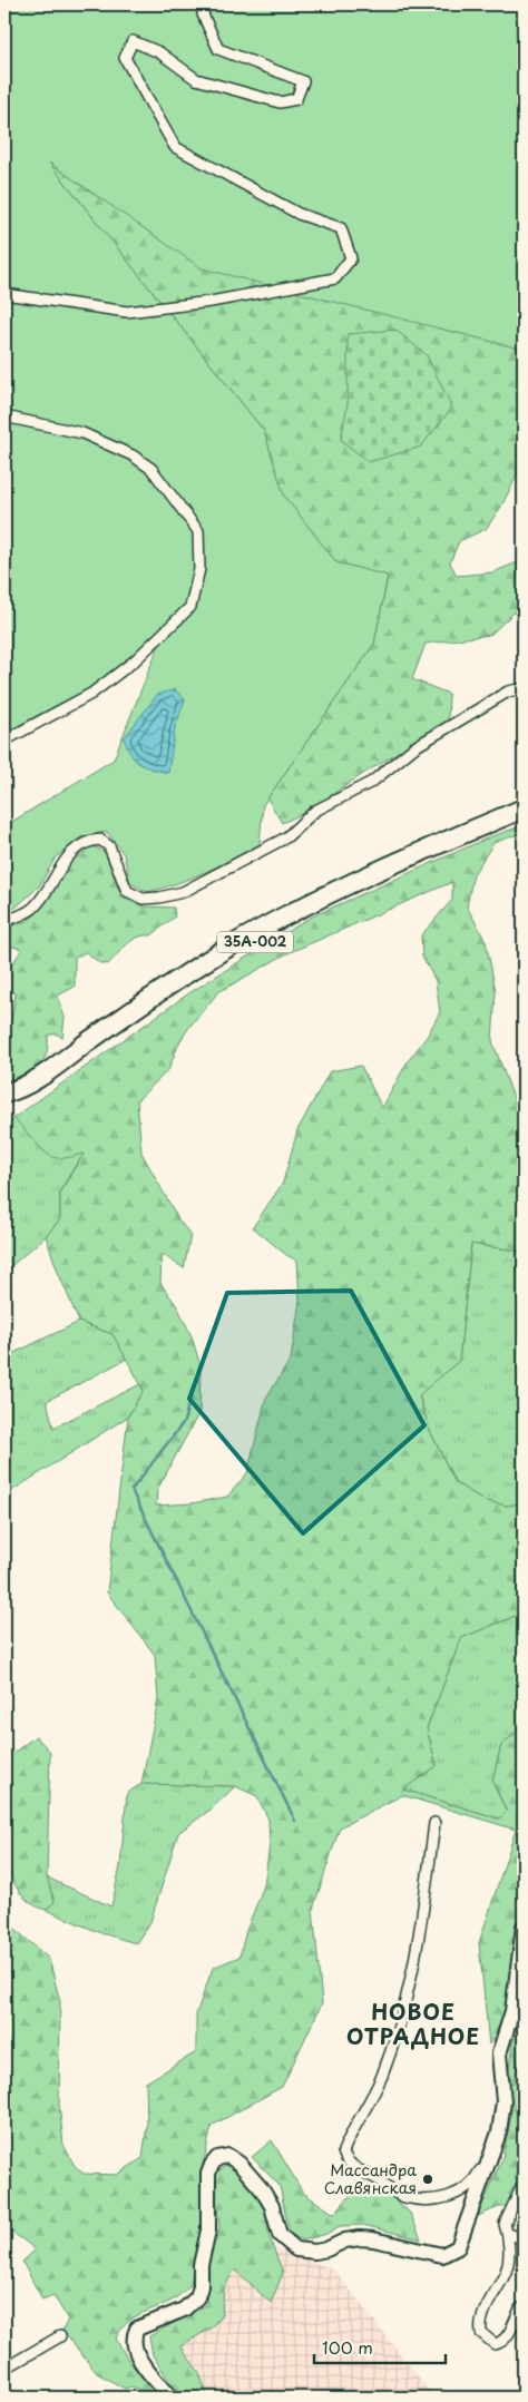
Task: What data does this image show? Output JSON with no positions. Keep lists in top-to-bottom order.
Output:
{
  "streets": {
    "highway": ["35А-002"]
  },
  "districts": ["НОВОЕ ОТРАДНОЕ"],
  "places": ["Массандра Славянская"],
  "scale_bar": "100 m"
}
